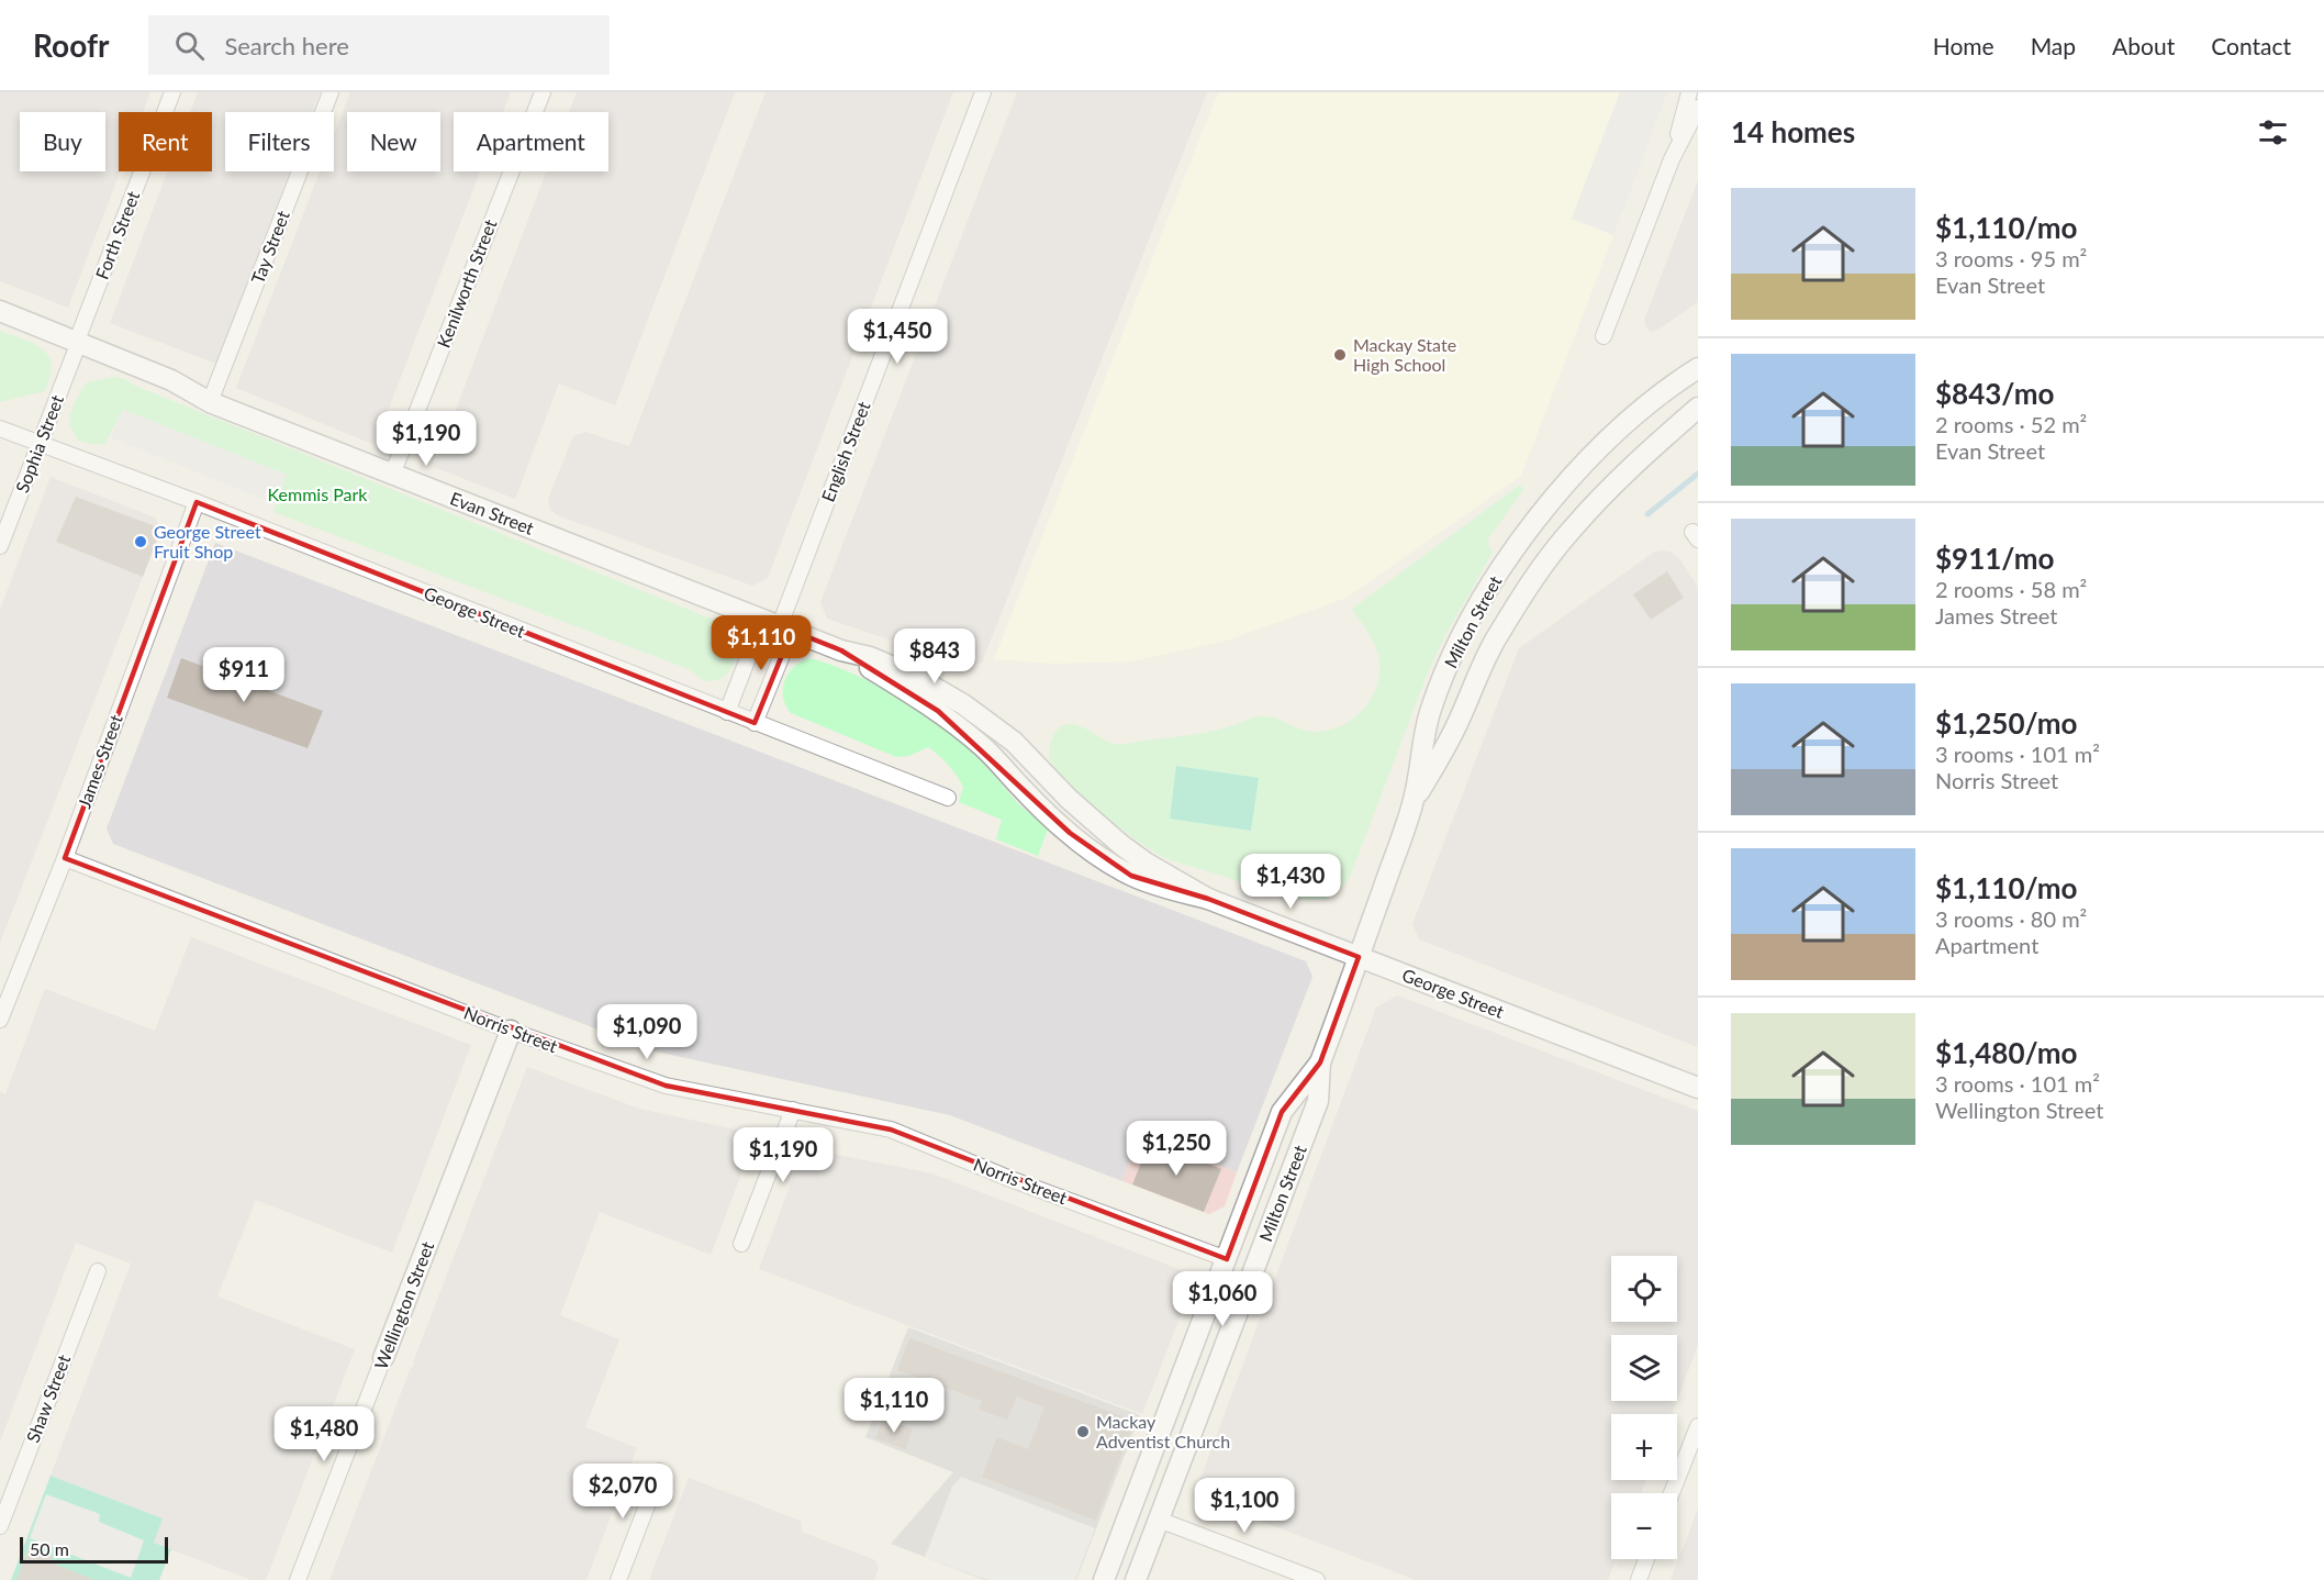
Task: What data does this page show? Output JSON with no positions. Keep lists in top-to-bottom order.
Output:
{
  "streets": {
    "street": [
      "Forth Street",
      "Tay Street",
      "Kenilworth Street",
      "Sophia Street",
      "English Street",
      "Evan Street",
      "George Street",
      "Milton Street",
      "James Street",
      "Norris Street",
      "Wellington Street",
      "Shaw Street"
    ]
  },
  "crossings": [
    ["Forth Street", "Sophia Street"],
    ["Forth Street", "Evan Street"],
    ["Tay Street", "Evan Street"],
    ["Kenilworth Street", "Evan Street"],
    ["Sophia Street", "Evan Street"],
    ["Sophia Street", "George Street"],
    ["English Street", "Evan Street"],
    ["Evan Street", "George Street"],
    ["George Street", "Milton Street"],
    ["George Street", "James Street"],
    ["Milton Street", "Norris Street"],
    ["James Street", "Norris Street"],
    ["Norris Street", "Wellington Street"]
  ],
  "parks": ["Kemmis Park"],
  "places": ["Mackay State High School", "George Street Fruit Shop", "Mackay Adventist Church"],
  "scale_bar": "50 m",
  "page": {
    "header": "Roofr",
    "search": "Search here",
    "nav": [
      "Home",
      "Map",
      "About",
      "Contact"
    ],
    "heading": "14 homes",
    "chip": [
      "Buy",
      "Rent",
      "Filters",
      "New",
      "Apartment"
    ],
    "list": [
      {
        "name": "$1,110/mo",
        "note": "3 rooms · 95 m² · Evan Street"
      },
      {
        "name": "$843/mo",
        "note": "2 rooms · 52 m² · Evan Street"
      },
      {
        "name": "$911/mo",
        "note": "2 rooms · 58 m² · James Street"
      },
      {
        "name": "$1,250/mo",
        "note": "3 rooms · 101 m² · Norris Street"
      },
      {
        "name": "$1,110/mo",
        "note": "3 rooms · 80 m² · Apartment"
      },
      {
        "name": "$1,480/mo",
        "note": "3 rooms · 101 m² · Wellington Street"
      }
    ],
    "price": [
      "$1,450",
      "$1,190",
      "$1,110",
      "$843",
      "$911",
      "$1,430",
      "$1,090",
      "$1,250",
      "$1,190",
      "$1,060",
      "$1,110",
      "$1,480",
      "$2,070",
      "$1,100"
    ],
    "map_buttons": ["+", "−"],
    "scale": "50 m"
  }
}
